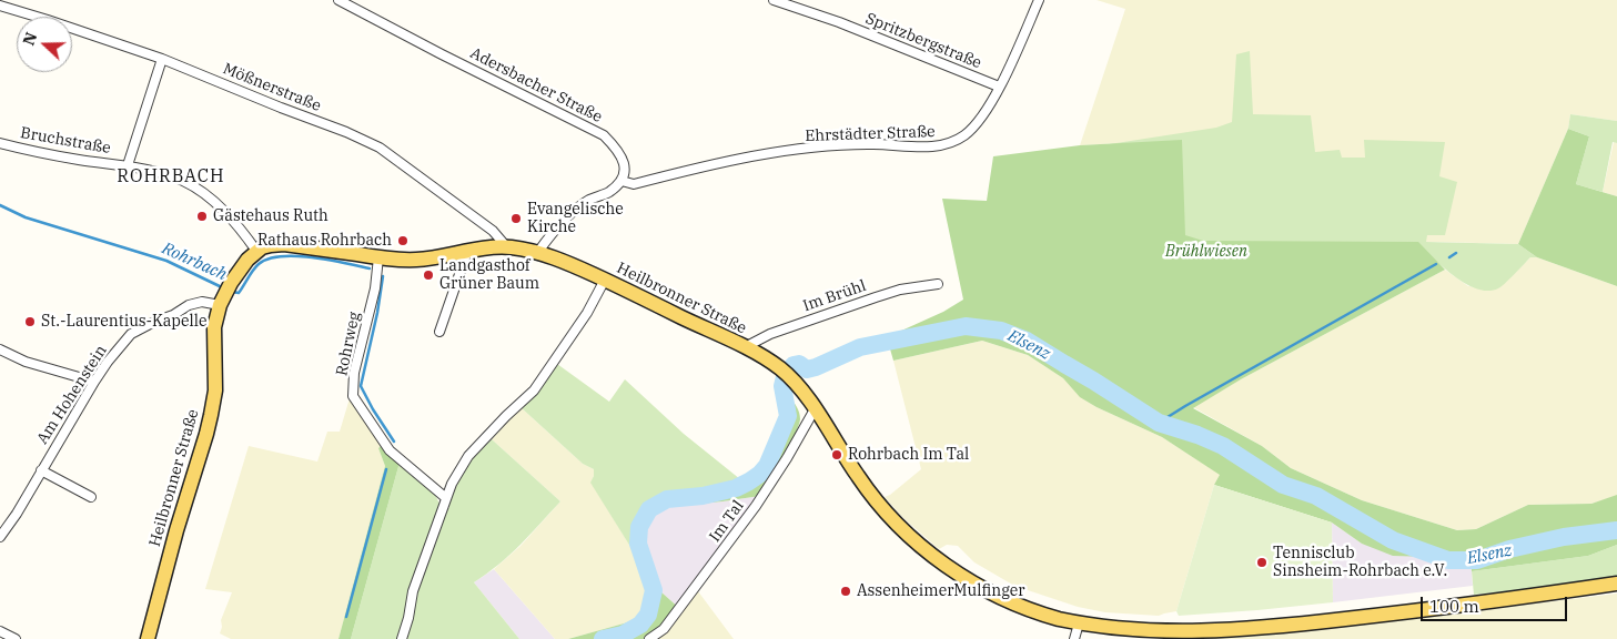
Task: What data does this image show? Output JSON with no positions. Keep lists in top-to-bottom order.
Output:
{
  "streets": {
    "main road": ["Heilbronner Straße"],
    "street": [
      "Spritzbergstraße",
      "Adersbacher Straße",
      "Mößnerstraße",
      "Ehrstädter Straße",
      "Bruchstraße",
      "Im Brühl",
      "Rohrweg",
      "Am Hohenstein",
      "Im Tal"
    ]
  },
  "crossings": [
    ["Spritzbergstraße", "Ehrstädter Straße"],
    ["Adersbacher Straße", "Ehrstädter Straße"],
    ["Mößnerstraße", "Bruchstraße"],
    ["Mößnerstraße", "Heilbronner Straße"],
    ["Bruchstraße", "Heilbronner Straße"],
    ["Im Brühl", "Heilbronner Straße"],
    ["Heilbronner Straße", "Rohrweg"],
    ["Heilbronner Straße", "Am Hohenstein"],
    ["Heilbronner Straße", "Im Tal"]
  ],
  "districts": ["ROHRBACH"],
  "water": ["Rohrbach", "Elsenz"],
  "parks": ["Brühlwiesen"],
  "places": [
    "Gästehaus Ruth",
    "Evangelische Kirche",
    "Rathaus Rohrbach",
    "Landgasthof Grüner Baum",
    "St.-Laurentius-Kapelle",
    "Rohrbach Im Tal",
    "Tennisclub Sinsheim-Rohrbach e.V.",
    "AssenheimerMulfinger"
  ],
  "scale_bar": "100 m",
  "north": "left"
}
